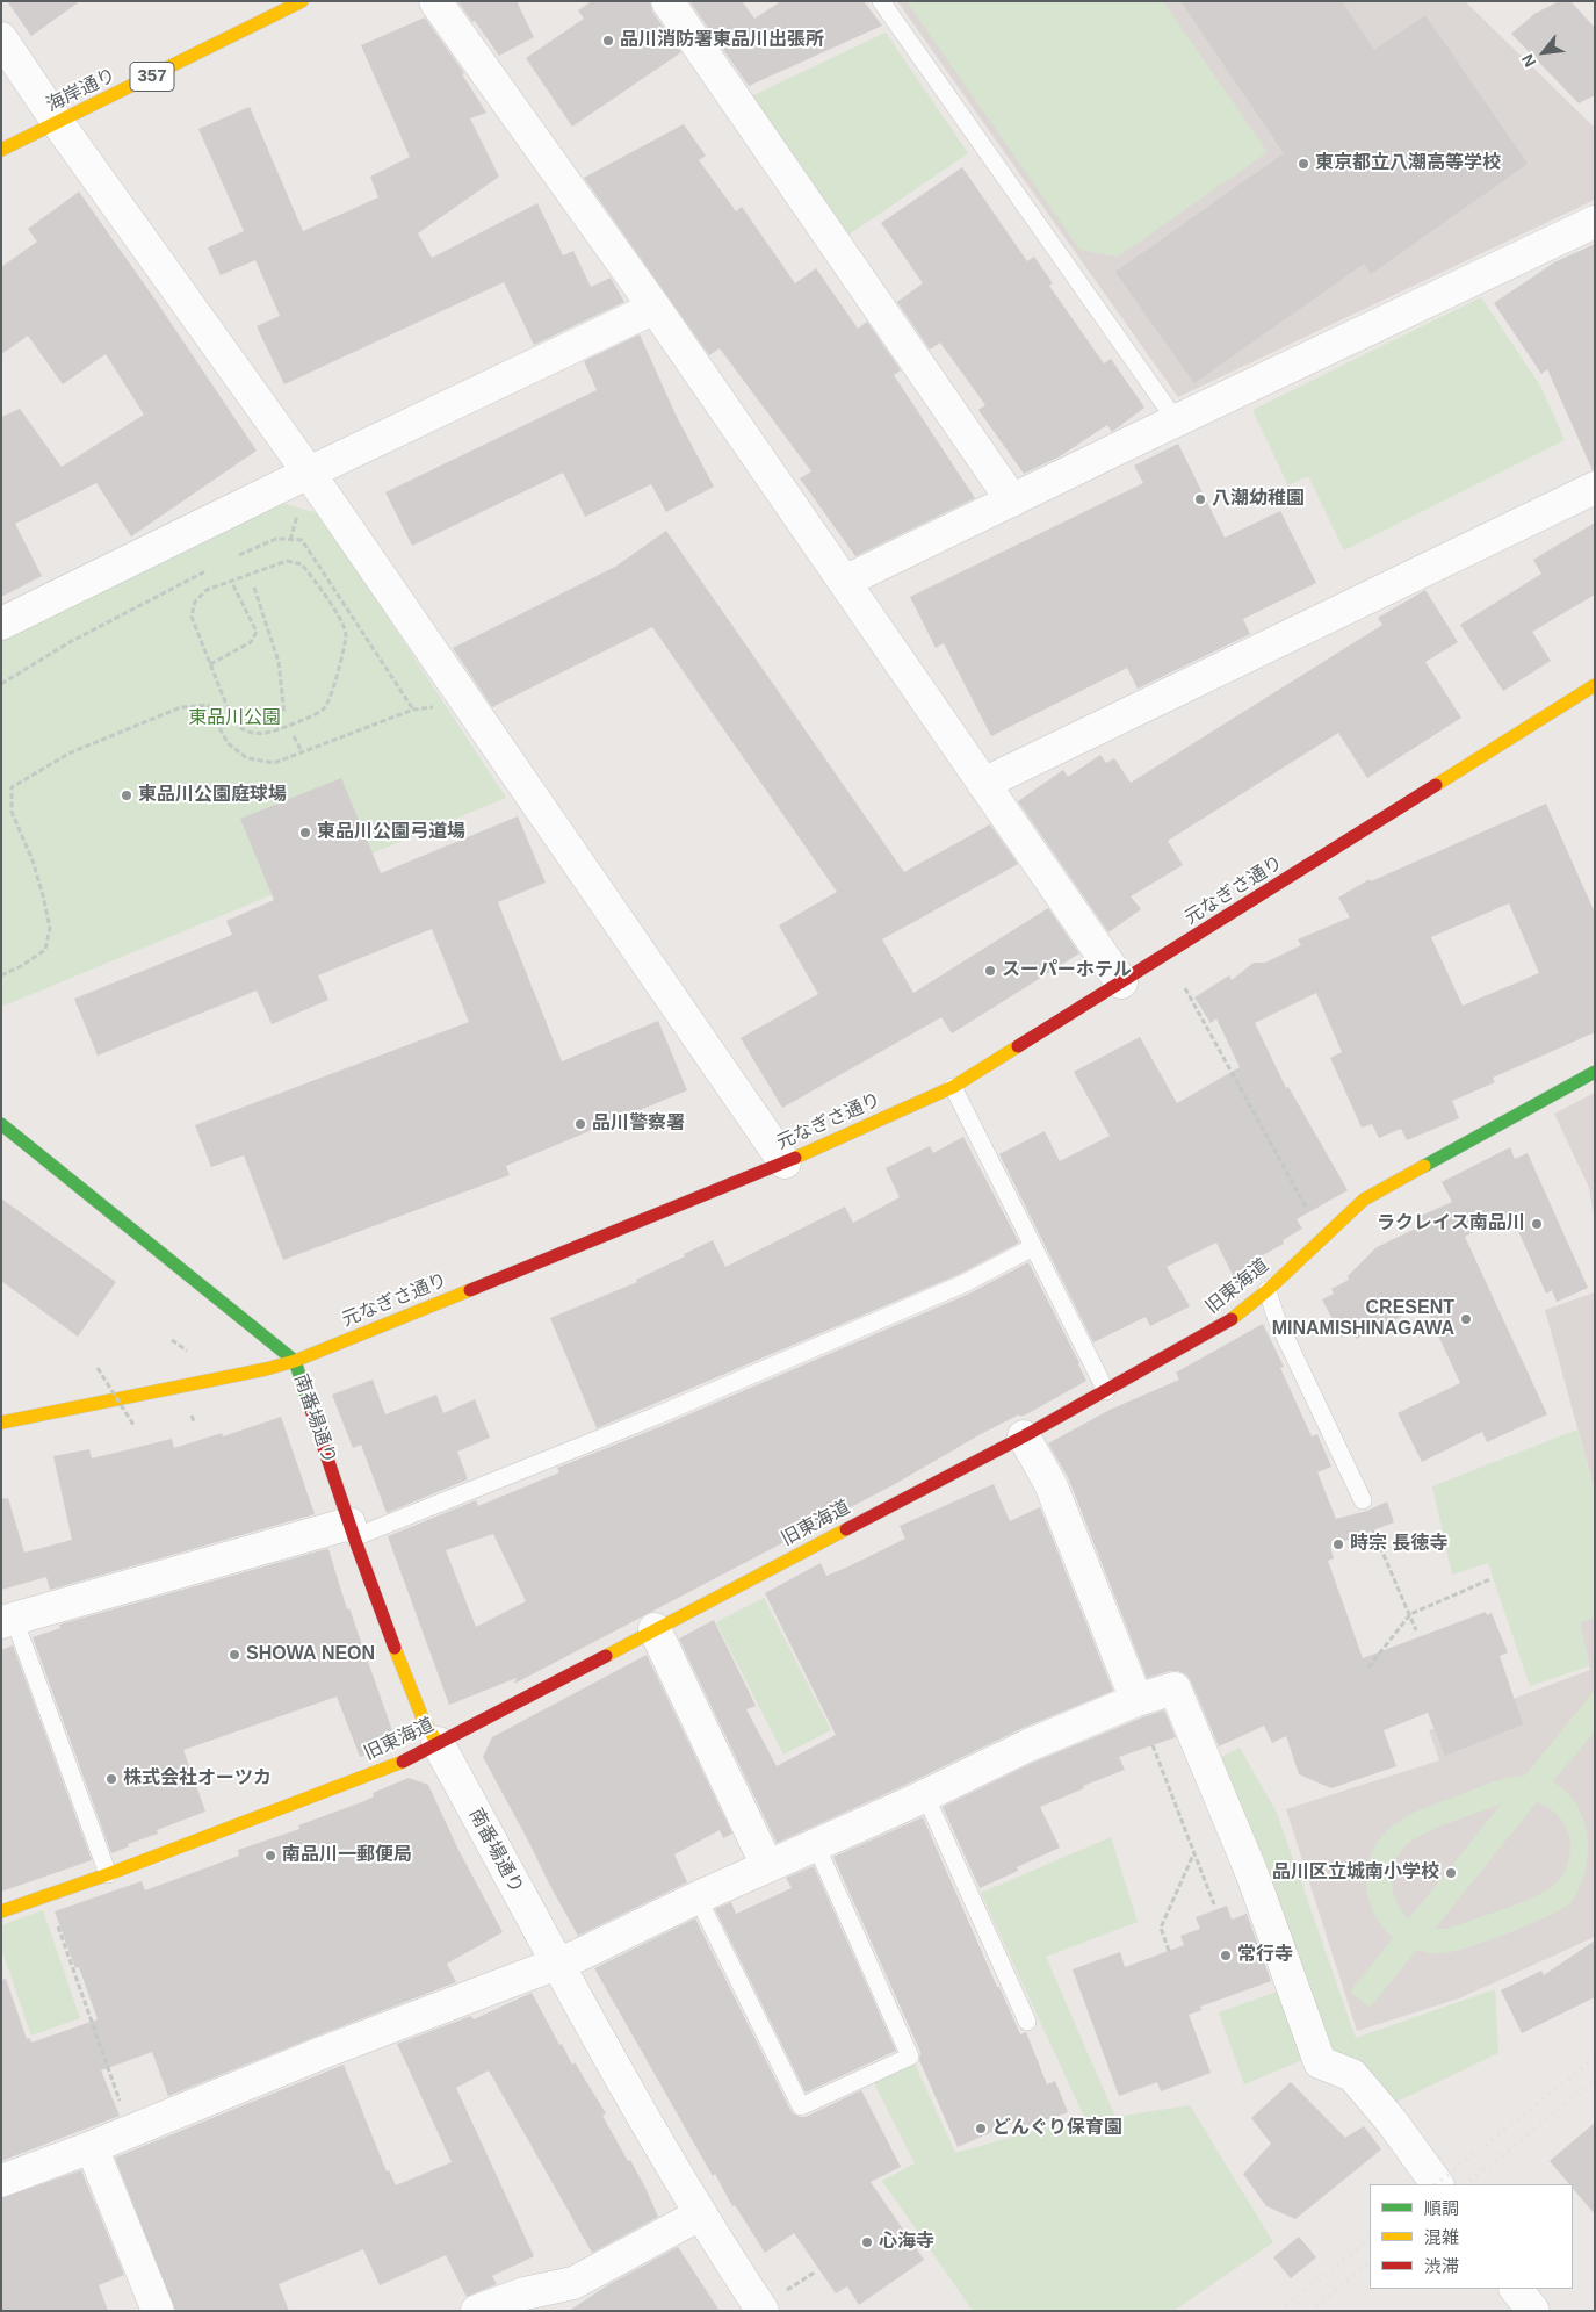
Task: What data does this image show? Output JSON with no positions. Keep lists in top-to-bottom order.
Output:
{
  "streets": {
    "main road": [
      "357",
      "海岸通り",
      "元なぎさ通り",
      "旧東海道",
      "南番場通り"
    ]
  },
  "crossings": [
    ["元なぎさ通り", "南番場通り"],
    ["旧東海道", "南番場通り"]
  ],
  "parks": ["東品川公園"],
  "places": [
    "品川消防署東品川出張所",
    "東京都立八潮高等学校",
    "八潮幼稚園",
    "東品川公園庭球場",
    "東品川公園弓道場",
    "スーパーホテル",
    "品川警察署",
    "ラクレイス南品川",
    "CRESENT MINAMISHINAGAWA",
    "時宗 長徳寺",
    "SHOWA NEON",
    "株式会社オーツカ",
    "南品川一郵便局",
    "品川区立城南小学校",
    "常行寺",
    "どんぐり保育園",
    "心海寺"
  ],
  "legend": ["順調", "混雑", "渋滞"],
  "north": "bottom left"
}
